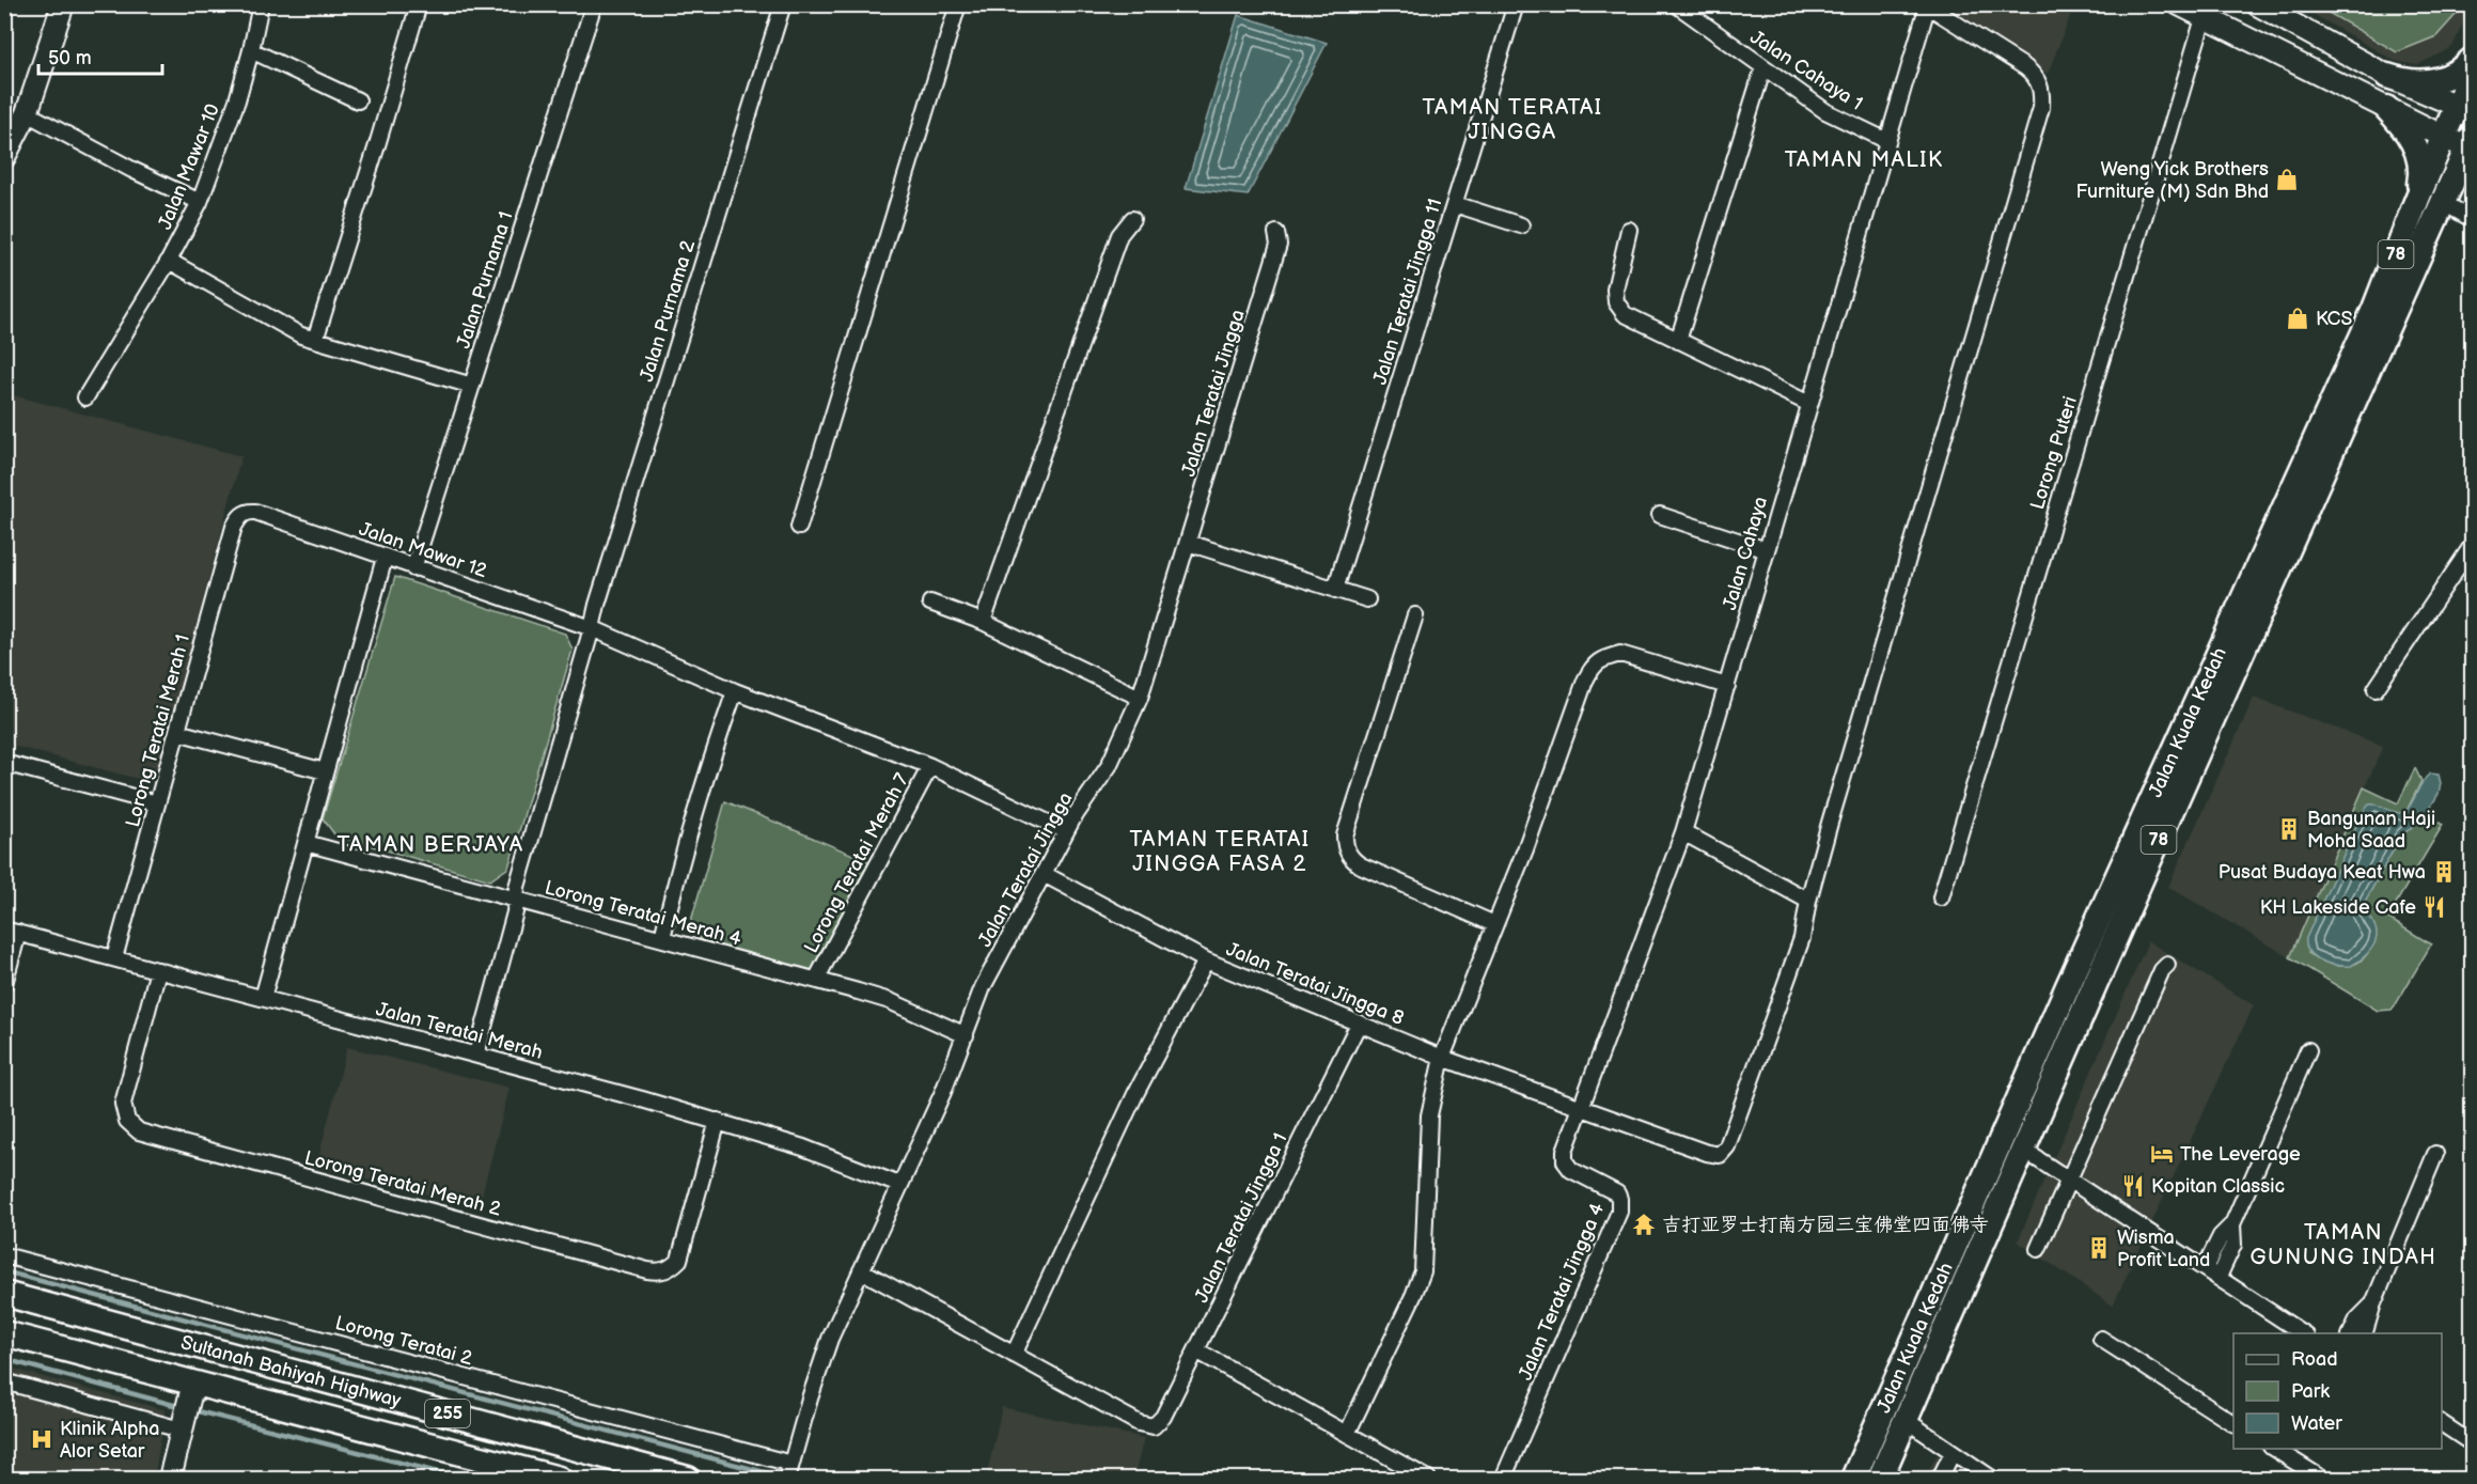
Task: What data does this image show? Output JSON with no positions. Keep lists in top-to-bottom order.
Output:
{
  "streets": {
    "main road": [
      "78",
      "Jalan Kuala Kedah",
      "Sultanah Bahiyah Highway",
      "255"
    ],
    "street": [
      "Jalan Cahaya 1",
      "Jalan Mawar 10",
      "Jalan Purnama 1",
      "Jalan Teratai Jingga 11",
      "Jalan Purnama 2",
      "Jalan Teratai Jingga",
      "Lorong Puteri",
      "Jalan Mawar 12",
      "Jalan Cahaya",
      "Lorong Teratai Merah 1",
      "Lorong Teratai Merah 7",
      "Lorong Teratai Merah 4",
      "Jalan Teratai Jingga 8",
      "Jalan Teratai Merah",
      "Lorong Teratai Merah 2",
      "Jalan Teratai Jingga 1",
      "Jalan Teratai Jingga 4",
      "Lorong Teratai 2"
    ]
  },
  "crossings": [
    ["Jalan Cahaya 1", "Jalan Cahaya"],
    ["Jalan Purnama 1", "Jalan Mawar 12"],
    ["Jalan Purnama 2", "Jalan Mawar 12"],
    ["Jalan Purnama 2", "Lorong Teratai Merah 4"],
    ["Jalan Purnama 2", "Jalan Teratai Merah"],
    ["Jalan Teratai Jingga", "Jalan Mawar 12"],
    ["Jalan Teratai Jingga", "Lorong Teratai Merah 4"],
    ["Jalan Teratai Jingga", "Jalan Teratai Jingga 8"],
    ["Jalan Teratai Jingga", "Jalan Teratai Merah"],
    ["Jalan Teratai Jingga", "Lorong Teratai 2"],
    ["Jalan Mawar 12", "Lorong Teratai Merah 1"],
    ["Jalan Mawar 12", "Lorong Teratai Merah 7"],
    ["Jalan Cahaya", "Jalan Teratai Jingga 8"],
    ["Jalan Cahaya", "Jalan Teratai Jingga 4"],
    ["Lorong Teratai Merah 1", "Jalan Teratai Merah"],
    ["Lorong Teratai Merah 7", "Lorong Teratai Merah 4"],
    ["Jalan Teratai Jingga 8", "Jalan Teratai Jingga 1"],
    ["Jalan Teratai Jingga 8", "Jalan Teratai Jingga 4"],
    ["Jalan Teratai Merah", "Lorong Teratai Merah 2"]
  ],
  "districts": [
    "TAMAN TERATAI JINGGA",
    "TAMAN MALIK",
    "TAMAN TERATAI JINGGA FASA 2",
    "TAMAN BERJAYA",
    "TAMAN GUNUNG INDAH"
  ],
  "places": {
    "shop": ["Weng Yick Brothers Furniture (M) Sdn Bhd", "KCS"],
    "building": ["Bangunan Haji Mohd Saad", "Pusat Budaya Keat Hwa", "Wisma Profit Land"],
    "restaurant": ["KH Lakeside Cafe", "Kopitan Classic"],
    "hotel": ["The Leverage"],
    "temple": ["吉打亚罗士打南方园三宝佛堂四面佛寺"],
    "hospital": ["Klinik Alpha Alor Setar"]
  },
  "legend": ["Road", "Park", "Water"],
  "scale_bar": "50 m"
}
